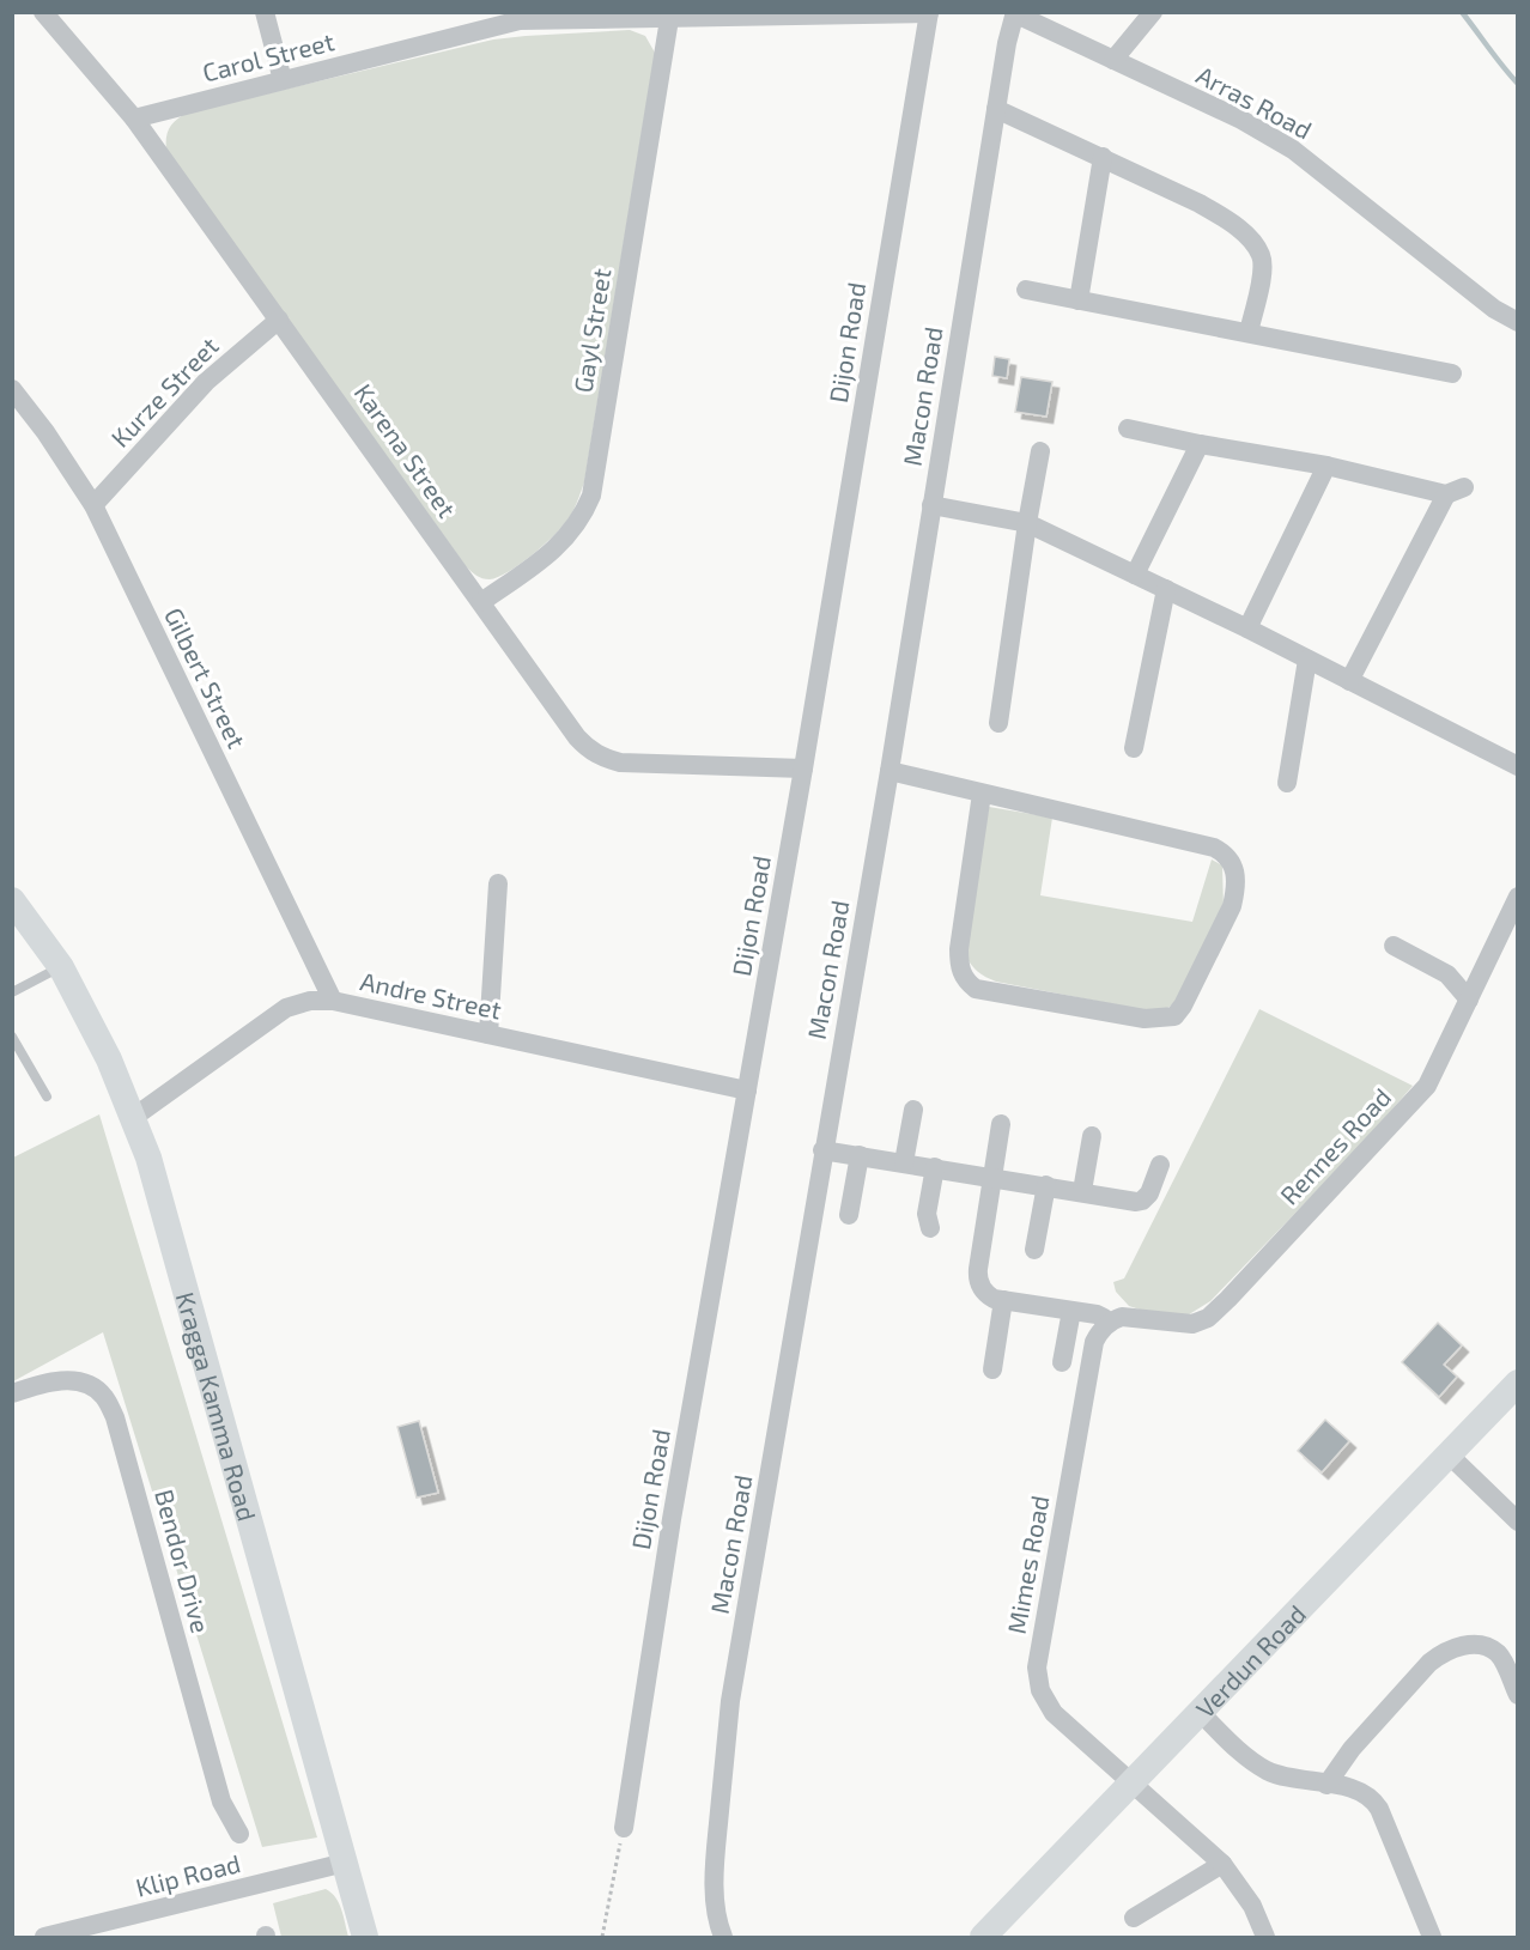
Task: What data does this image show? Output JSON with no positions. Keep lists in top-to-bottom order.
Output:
{
  "streets": {
    "main road": ["Kragga Kamma Road", "Verdun Road"],
    "street": [
      "Carol Street",
      "Arras Road",
      "Gayl Street",
      "Dijon Road",
      "Kurze Street",
      "Macon Road",
      "Karena Street",
      "Gilbert Street",
      "Andre Street",
      "Rennes Road",
      "Bendor Drive",
      "Mimes Road",
      "Klip Road"
    ]
  },
  "crossings": [
    ["Carol Street", "Gayl Street"],
    ["Carol Street", "Dijon Road"],
    ["Carol Street", "Karena Street"],
    ["Arras Road", "Macon Road"],
    ["Gayl Street", "Karena Street"],
    ["Dijon Road", "Karena Street"],
    ["Dijon Road", "Andre Street"],
    ["Kurze Street", "Karena Street"],
    ["Kurze Street", "Gilbert Street"],
    ["Gilbert Street", "Andre Street"],
    ["Andre Street", "Kragga Kamma Road"],
    ["Rennes Road", "Mimes Road"],
    ["Kragga Kamma Road", "Klip Road"],
    ["Mimes Road", "Verdun Road"]
  ]
}
